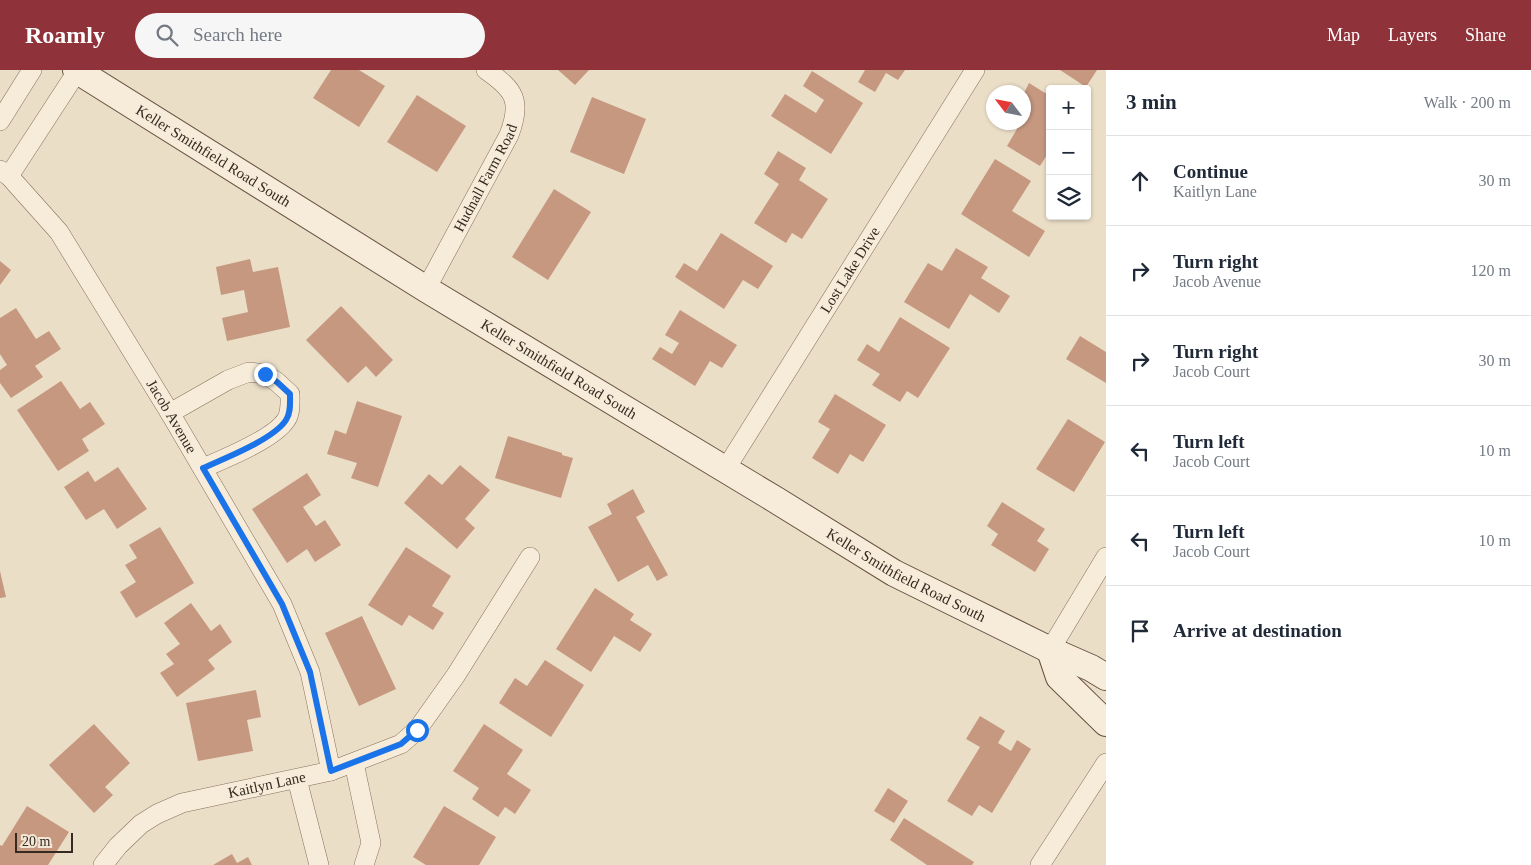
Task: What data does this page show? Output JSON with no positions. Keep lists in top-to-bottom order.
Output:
{
  "streets": {
    "main road": ["Keller Smithfield Road South"],
    "street": [
      "Hudnall Farm Road",
      "Lost Lake Drive",
      "Jacob Avenue",
      "Kaitlyn Lane"
    ]
  },
  "crossings": [
    ["Keller Smithfield Road South", "Hudnall Farm Road"],
    ["Keller Smithfield Road South", "Lost Lake Drive"],
    ["Jacob Avenue", "Kaitlyn Lane"]
  ],
  "scale_bar": "20 m",
  "north": "top left",
  "page": {
    "header": "Roamly",
    "search": "Search here",
    "nav": ["Map", "Layers", "Share"],
    "heading": ["3 min", "Walk · 200 m"],
    "map_buttons": ["+", "−"],
    "list": [
      ["Continue", "Kaitlyn Lane", "30 m"],
      ["Turn right", "Jacob Avenue", "120 m"],
      ["Turn right", "Jacob Court", "30 m"],
      ["Turn left", "Jacob Court", "10 m"],
      ["Turn left", "Jacob Court", "10 m"],
      "Arrive at destination"
    ],
    "scale": "20 m"
  }
}
